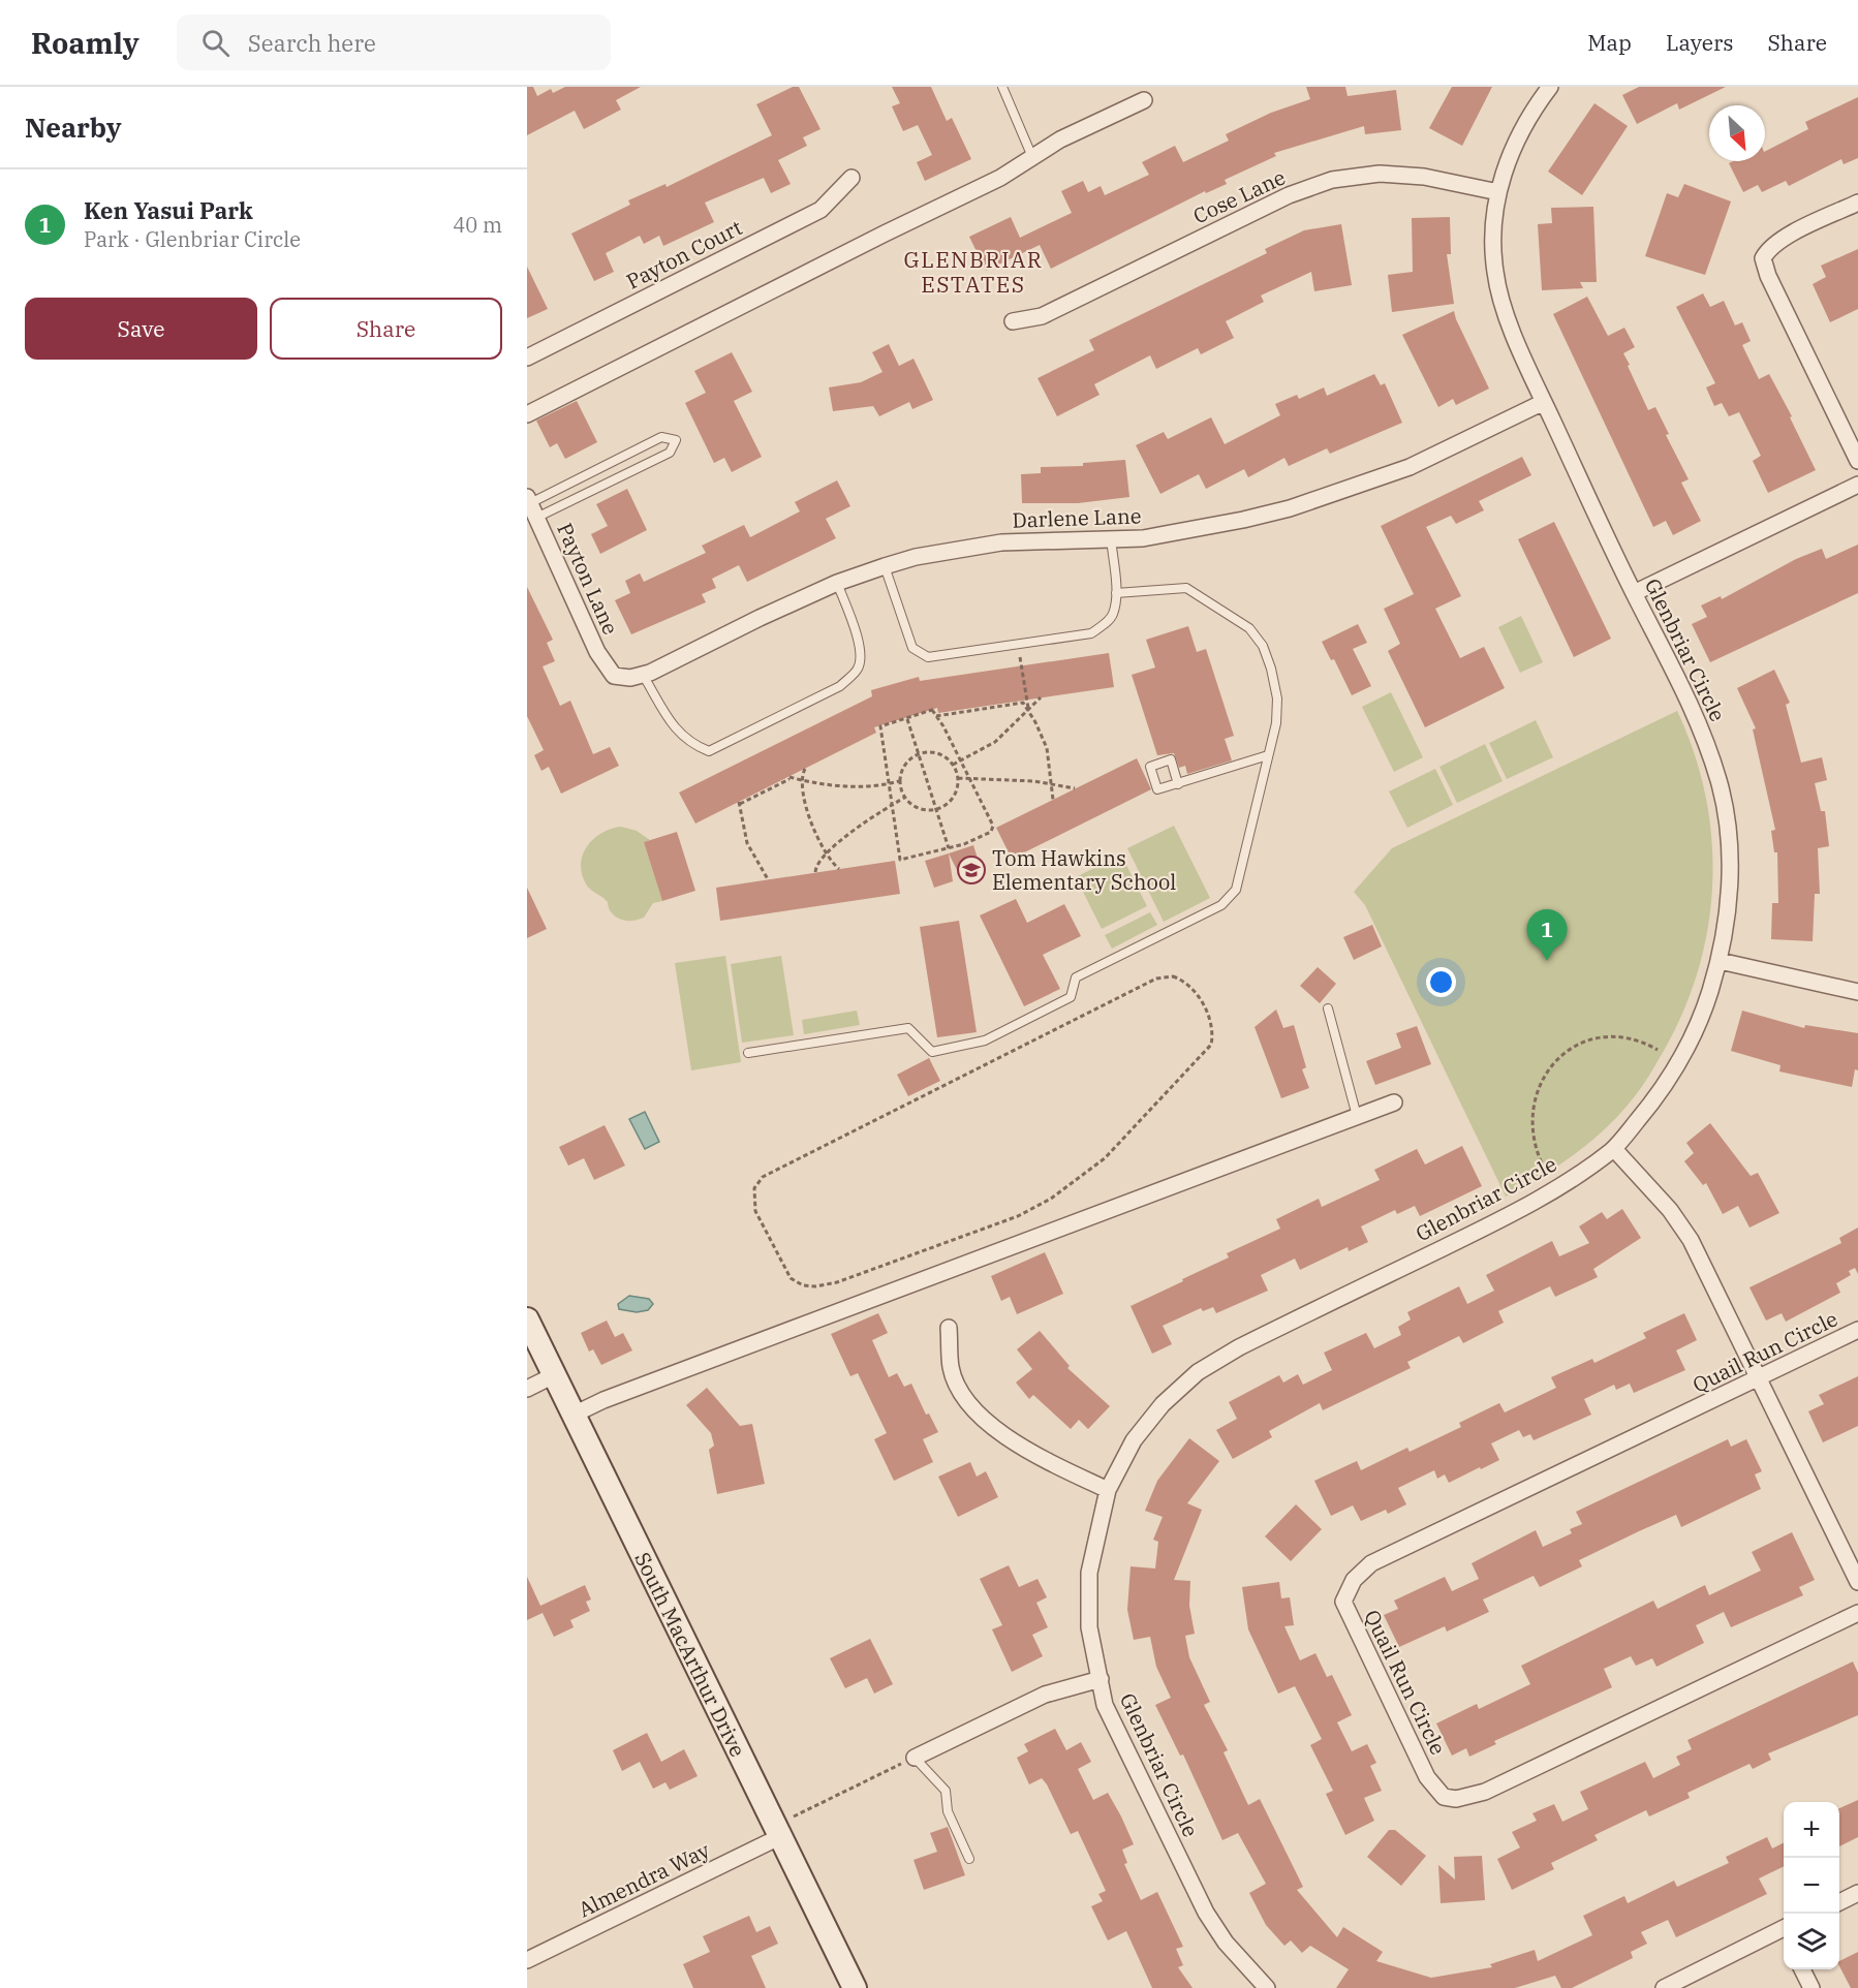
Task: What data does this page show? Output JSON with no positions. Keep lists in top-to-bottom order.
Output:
{
  "streets": {
    "street": [
      "Cose Lane",
      "Payton Court",
      "Darlene Lane",
      "Payton Lane",
      "Glenbriar Circle",
      "Quail Run Circle",
      "South MacArthur Drive",
      "Almendra Way"
    ]
  },
  "crossings": [
    ["Cose Lane", "Glenbriar Circle"],
    ["Darlene Lane", "Payton Lane"],
    ["Darlene Lane", "Glenbriar Circle"],
    ["South MacArthur Drive", "Almendra Way"]
  ],
  "districts": ["GLENBRIAR ESTATES"],
  "places": {
    "school or university": ["Tom Hawkins Elementary School"]
  },
  "north": "bottom right",
  "page": {
    "header": "Roamly",
    "search": "Search here",
    "nav": ["Map", "Layers", "Share"],
    "heading": "Nearby",
    "list": [
      {
        "mark": "1",
        "name": "Ken Yasui Park",
        "note": "Park · Glenbriar Circle",
        "value": "40 m"
      }
    ],
    "buttons": ["Save", "Share"],
    "pins": "1",
    "map_buttons": ["+", "−"]
  }
}
